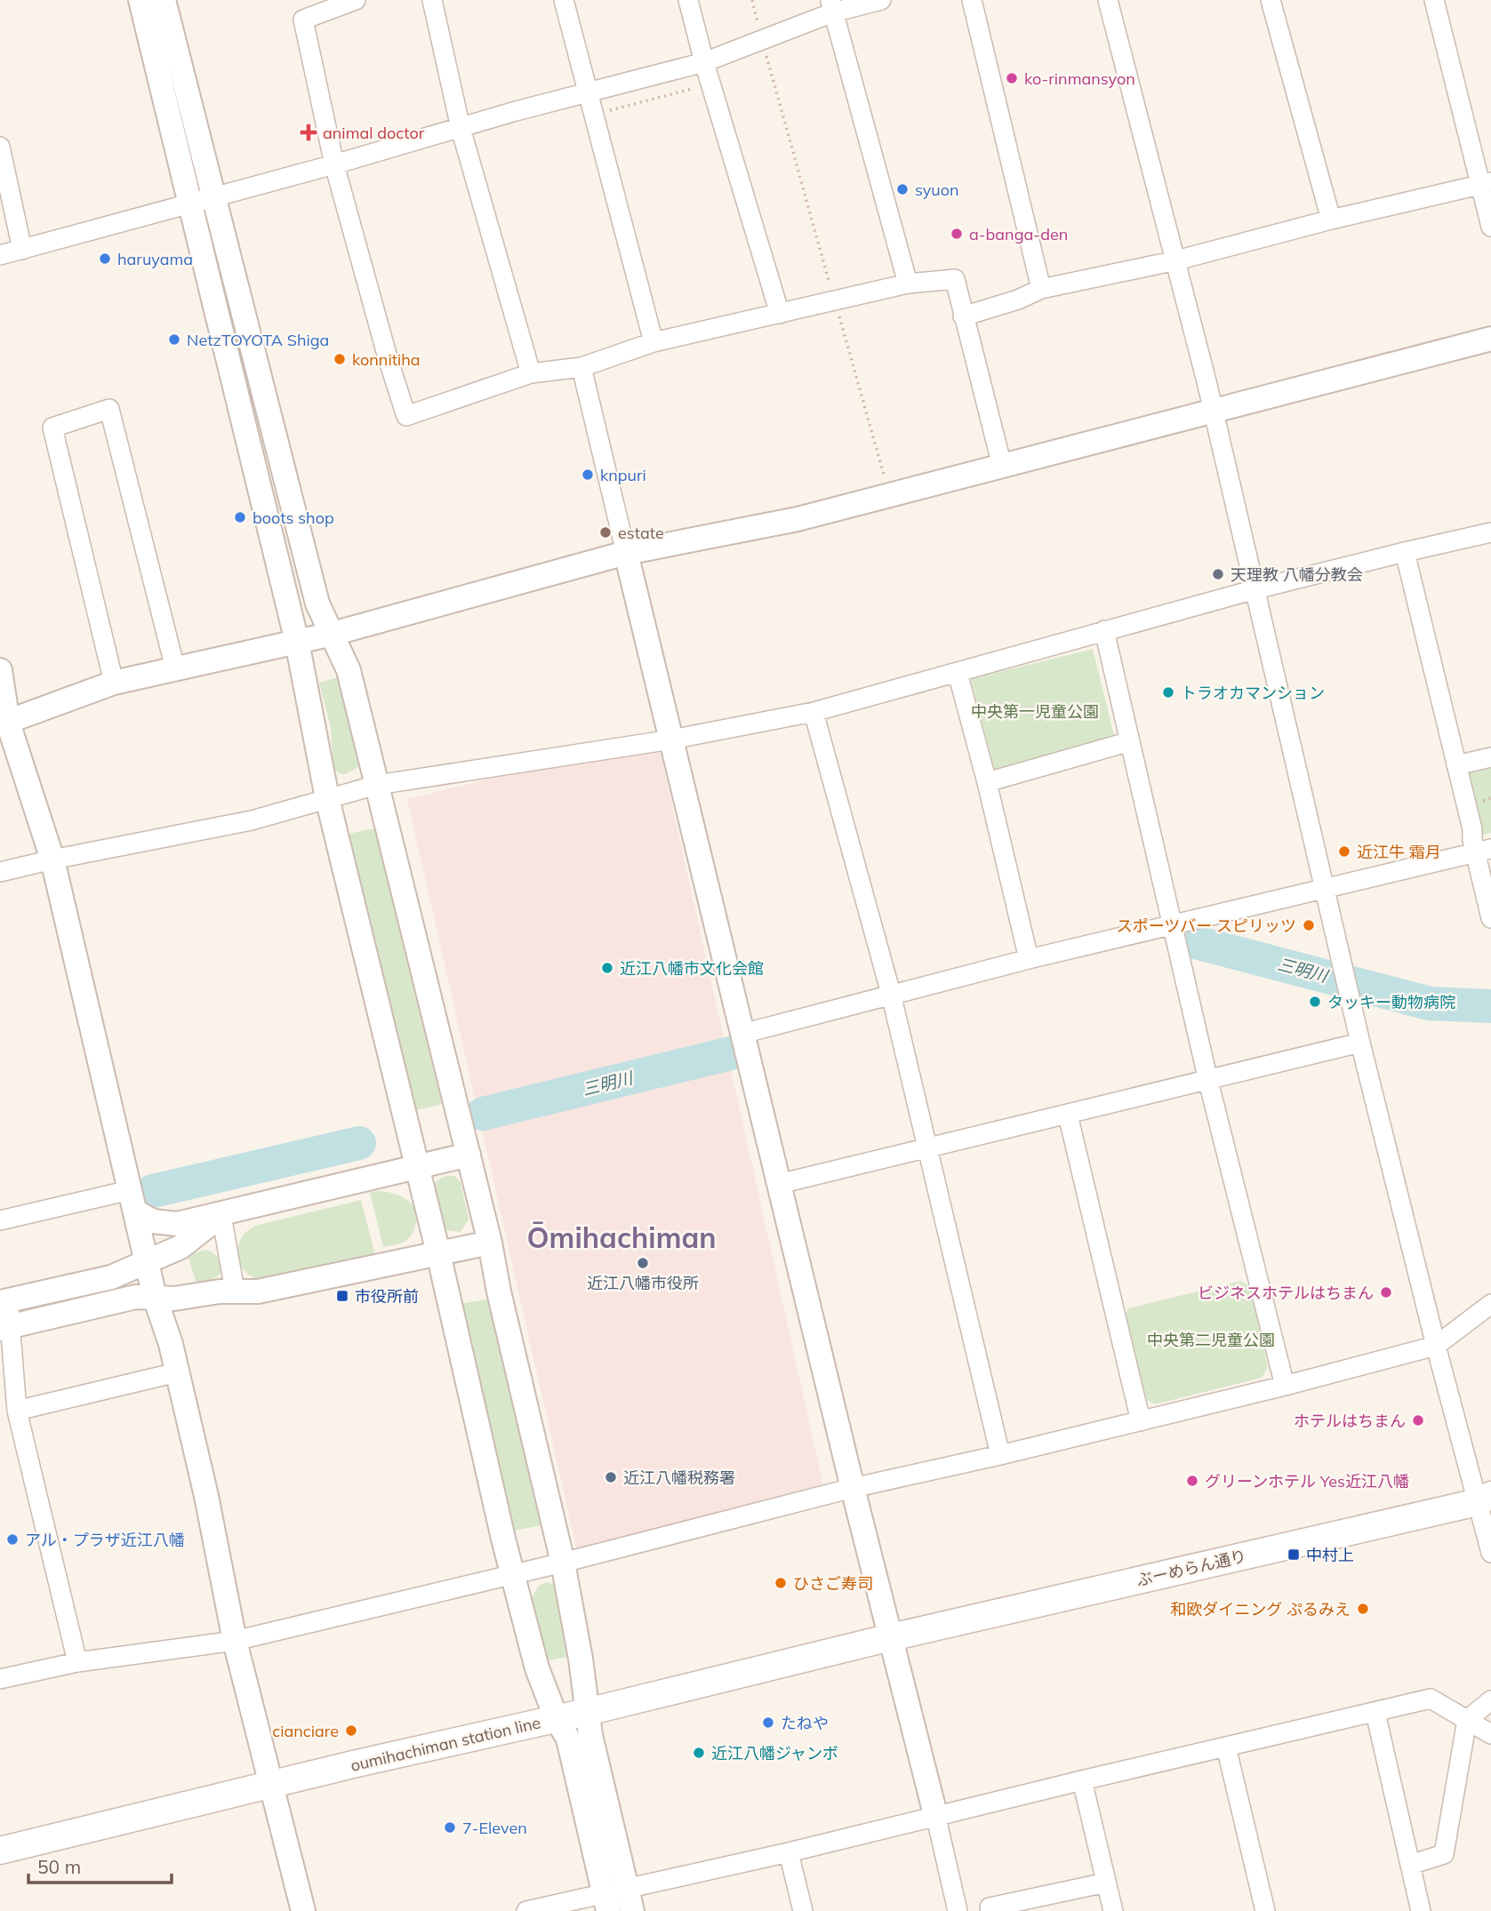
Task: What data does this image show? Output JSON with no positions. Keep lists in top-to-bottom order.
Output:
{
  "streets": {
    "main road": ["ぶーめらん通り", "oumihachiman station line"]
  },
  "crossings": [
    ["ぶーめらん通り", "oumihachiman station line"]
  ],
  "districts": ["Ōmihachiman"],
  "water": ["三明川"],
  "parks": ["中央第一児童公園", "中央第二児童公園"],
  "places": {
    "other": [
      "ko-rinmansyon",
      "syuon",
      "a-banga-den",
      "haruyama",
      "NetzTOYOTA Shiga",
      "konnitiha",
      "knpuri",
      "boots shop",
      "estate",
      "天理教 八幡分教会",
      "トラオカマンション",
      "近江牛 霜月",
      "スポーツバー スピリッツ",
      "近江八幡市文化会館",
      "タッキー動物病院",
      "近江八幡市役所",
      "ビジネスホテルはちまん",
      "ホテルはちまん",
      "近江八幡税務署",
      "グリーンホテル Yes近江八幡",
      "アル・プラザ近江八幡",
      "ひさご寿司",
      "和欧ダイニング ぷるみえ",
      "たねや",
      "cianciare",
      "近江八幡ジャンボ",
      "7-Eleven"
    ],
    "health": ["animal doctor"],
    "transit": ["市役所前", "中村上"]
  },
  "scale_bar": "50 m"
}
